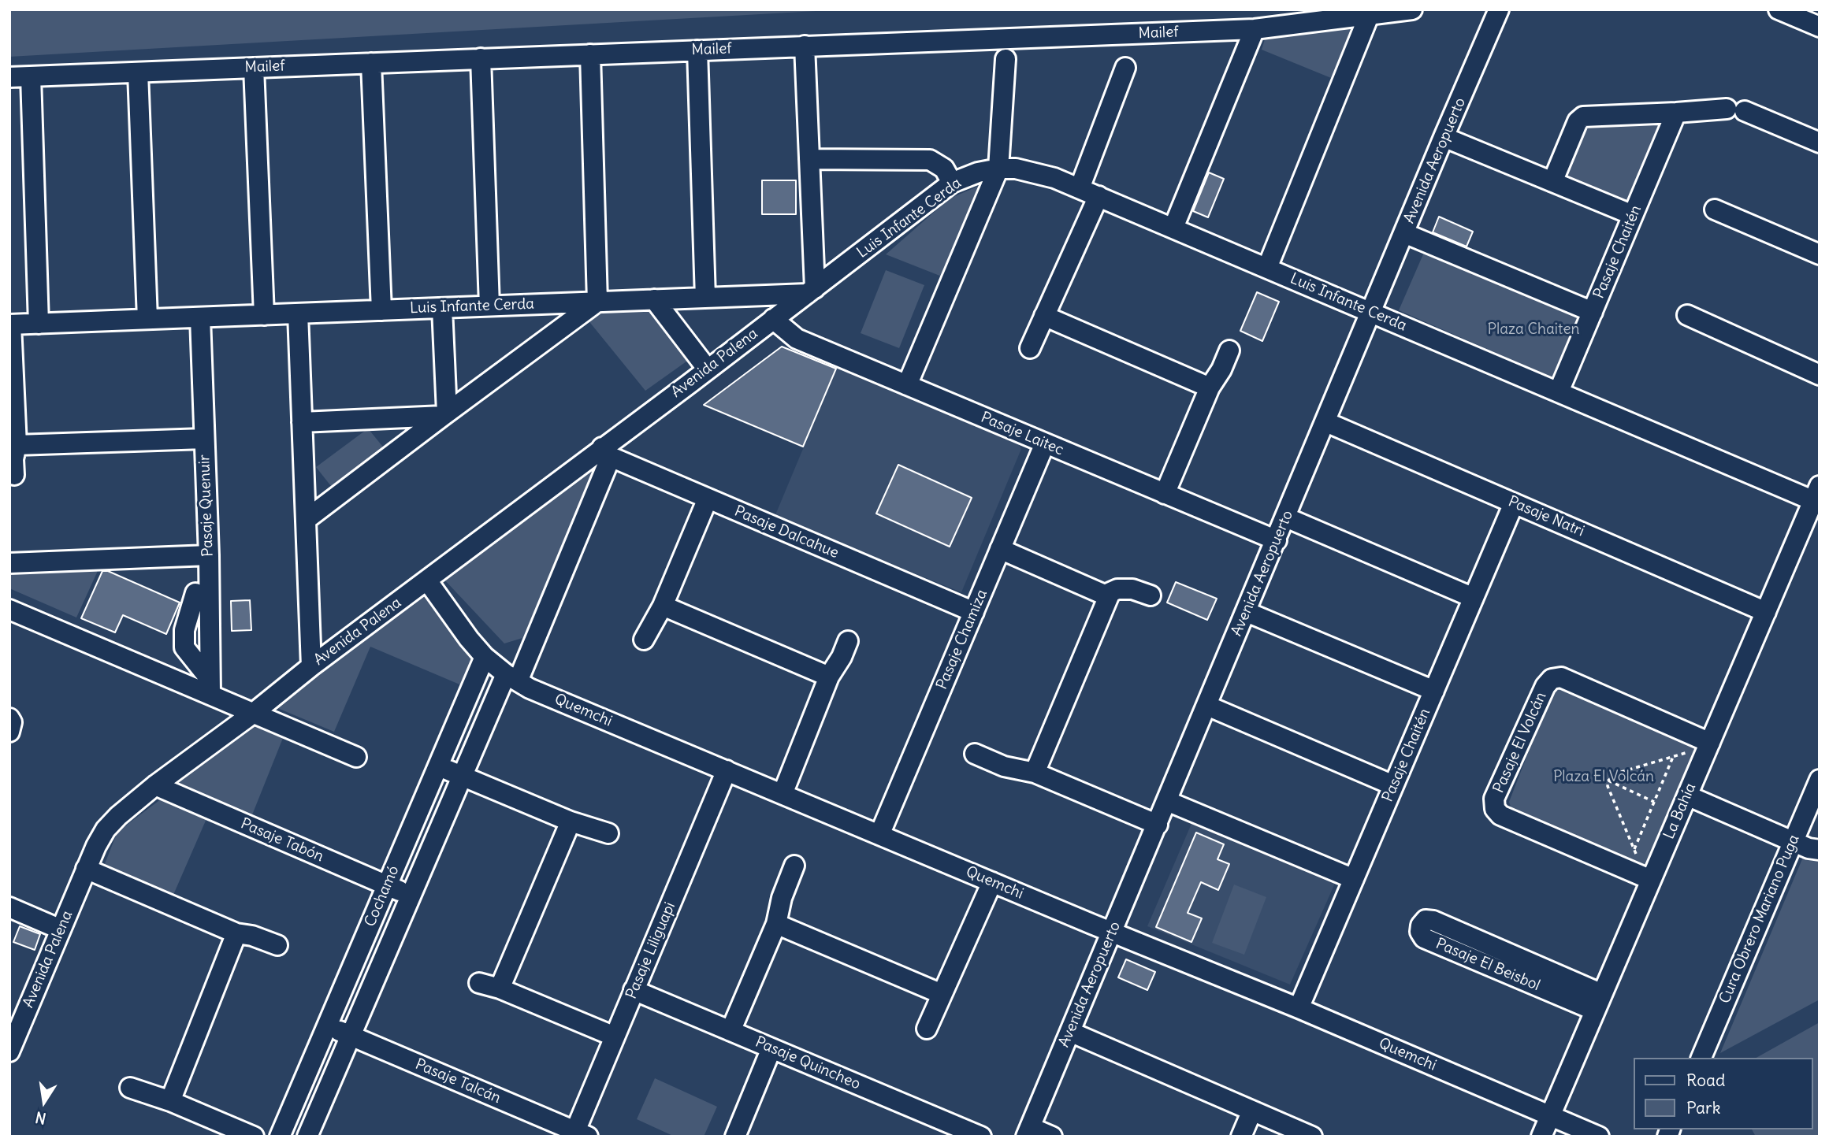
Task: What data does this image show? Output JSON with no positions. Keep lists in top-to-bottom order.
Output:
{
  "streets": {
    "street": [
      "Mailef",
      "Avenida Aeropuerto",
      "Luis Infante Cerda",
      "Pasaje Chaitén",
      "Avenida Palena",
      "Pasaje Laitec",
      "Pasaje Quenuir",
      "Pasaje Natri",
      "Pasaje Dalcahue",
      "Pasaje Chamiza",
      "Quemchi",
      "Pasaje El Volcán",
      "La Bahía",
      "Pasaje Tabón",
      "Cochamó",
      "Cura Obrero Mariano Puga",
      "Pasaje Liliguapi",
      "Pasaje El Beisbol",
      "Pasaje Quincheo",
      "Pasaje Talcán"
    ]
  },
  "crossings": [
    ["Avenida Aeropuerto", "Luis Infante Cerda"],
    ["Avenida Aeropuerto", "Pasaje Laitec"],
    ["Avenida Aeropuerto", "Pasaje Natri"],
    ["Avenida Aeropuerto", "Quemchi"],
    ["Luis Infante Cerda", "Pasaje Chaitén"],
    ["Luis Infante Cerda", "Avenida Palena"],
    ["Luis Infante Cerda", "Pasaje Quenuir"],
    ["Luis Infante Cerda", "La Bahía"],
    ["Pasaje Chaitén", "Pasaje Natri"],
    ["Pasaje Chaitén", "Quemchi"],
    ["Avenida Palena", "Pasaje Laitec"],
    ["Avenida Palena", "Pasaje Dalcahue"],
    ["Avenida Palena", "Quemchi"],
    ["Avenida Palena", "Pasaje Tabón"],
    ["Avenida Palena", "Cochamó"],
    ["Pasaje Laitec", "Pasaje Chamiza"],
    ["Pasaje Natri", "La Bahía"],
    ["Pasaje Dalcahue", "Pasaje Chamiza"],
    ["Pasaje Dalcahue", "Cochamó"],
    ["Pasaje Chamiza", "Quemchi"],
    ["Quemchi", "La Bahía"],
    ["Quemchi", "Cochamó"],
    ["Quemchi", "Pasaje Liliguapi"],
    ["Pasaje El Volcán", "La Bahía"],
    ["La Bahía", "Pasaje El Beisbol"],
    ["Pasaje Tabón", "Cochamó"],
    ["Cochamó", "Pasaje Talcán"],
    ["Pasaje Liliguapi", "Pasaje Quincheo"],
    ["Pasaje Liliguapi", "Pasaje Talcán"]
  ],
  "parks": ["Plaza Chaiten", "Plaza El Volcán"],
  "legend": ["Road", "Park"],
  "north": "bottom"
}
